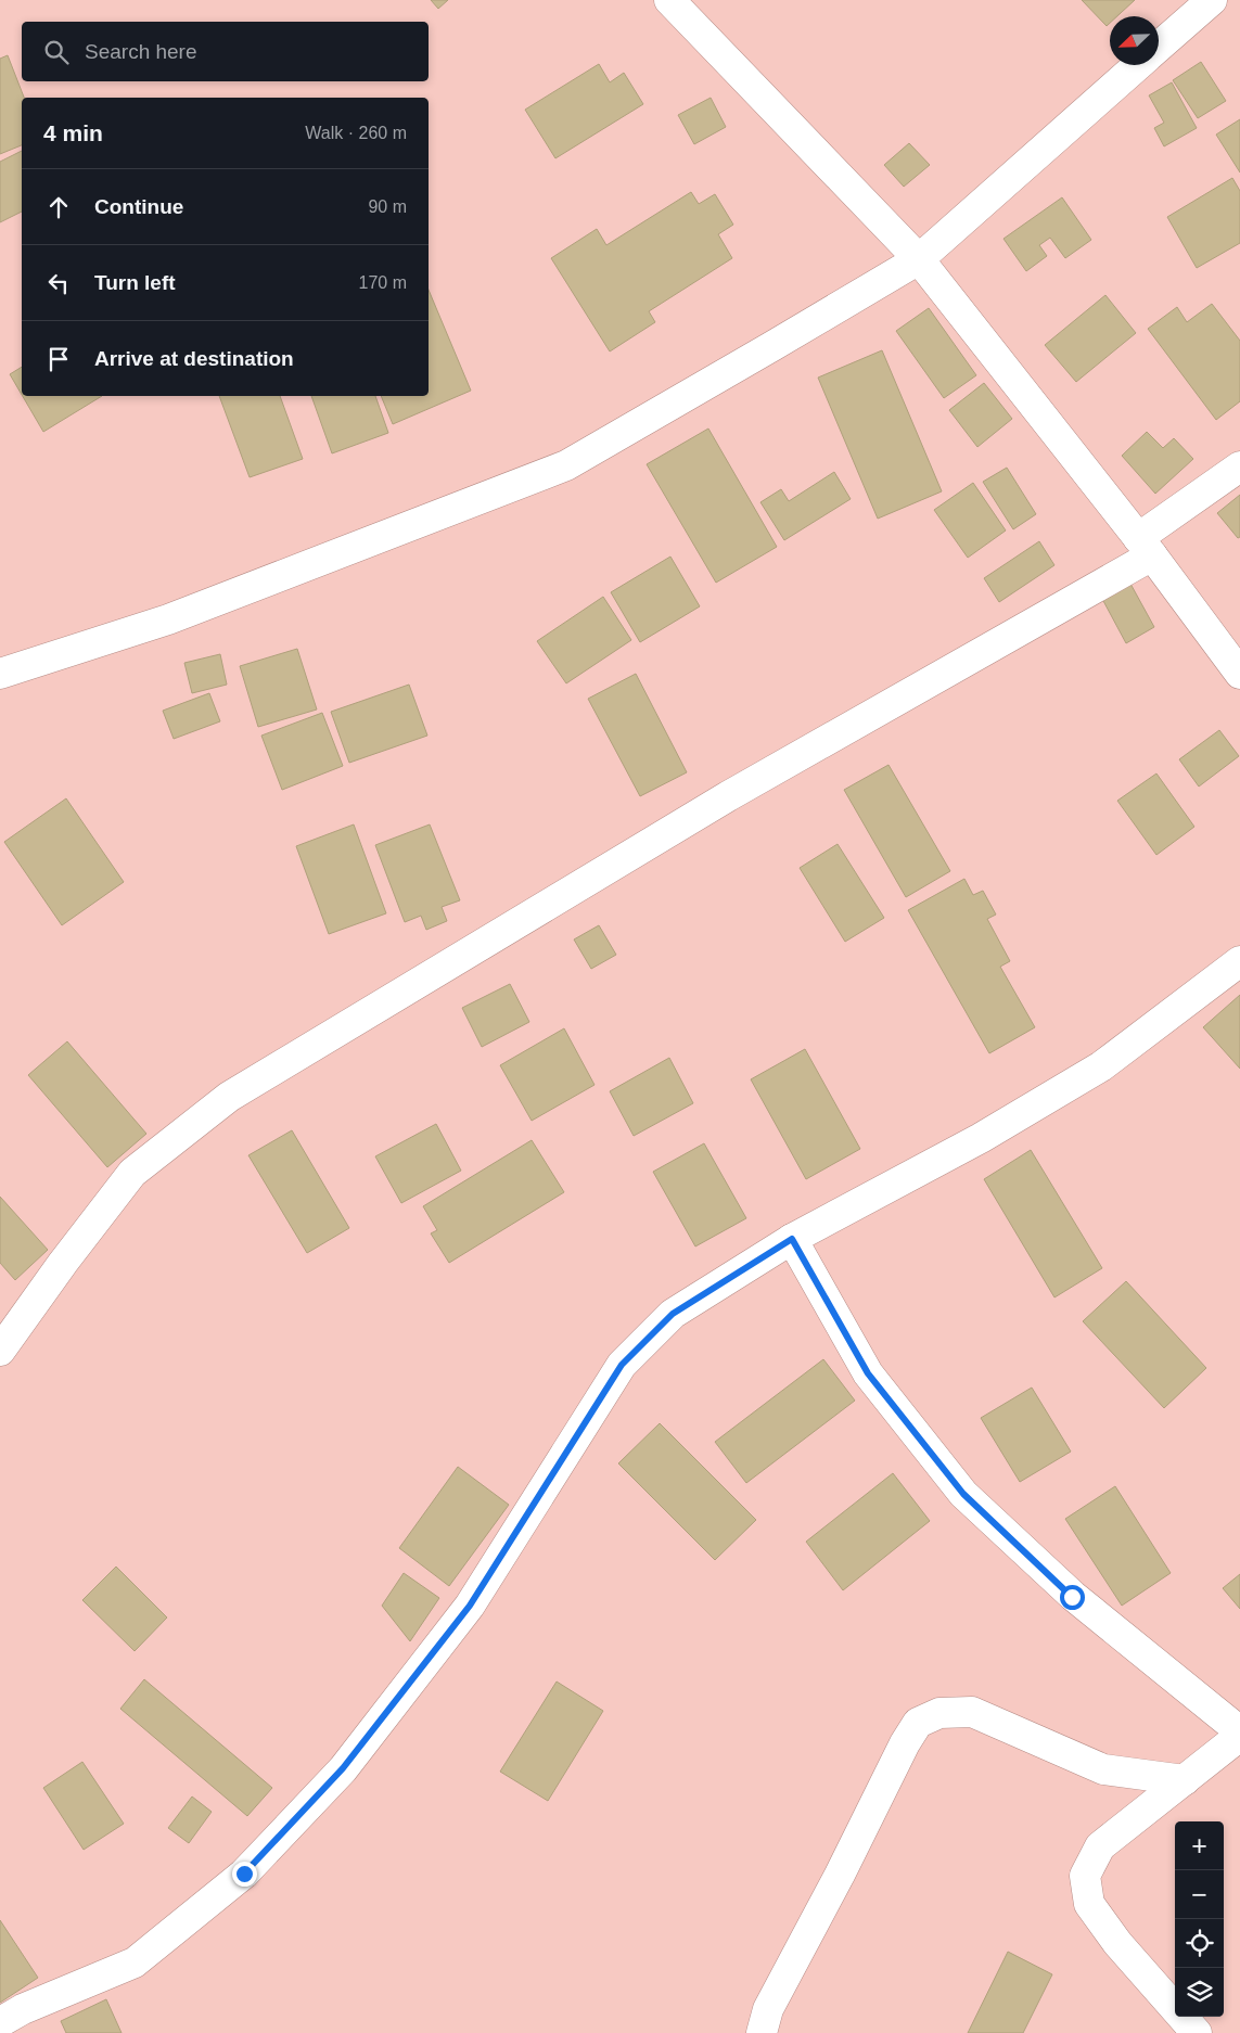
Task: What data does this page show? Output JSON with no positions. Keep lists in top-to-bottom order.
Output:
{
  "north": "bottom left",
  "page": {
    "search": "Search here",
    "heading": ["4 min", "Walk · 260 m"],
    "list": [
      ["Continue", "90 m"],
      ["Turn left", "170 m"],
      "Arrive at destination"
    ],
    "map_buttons": ["+", "−"]
  }
}
